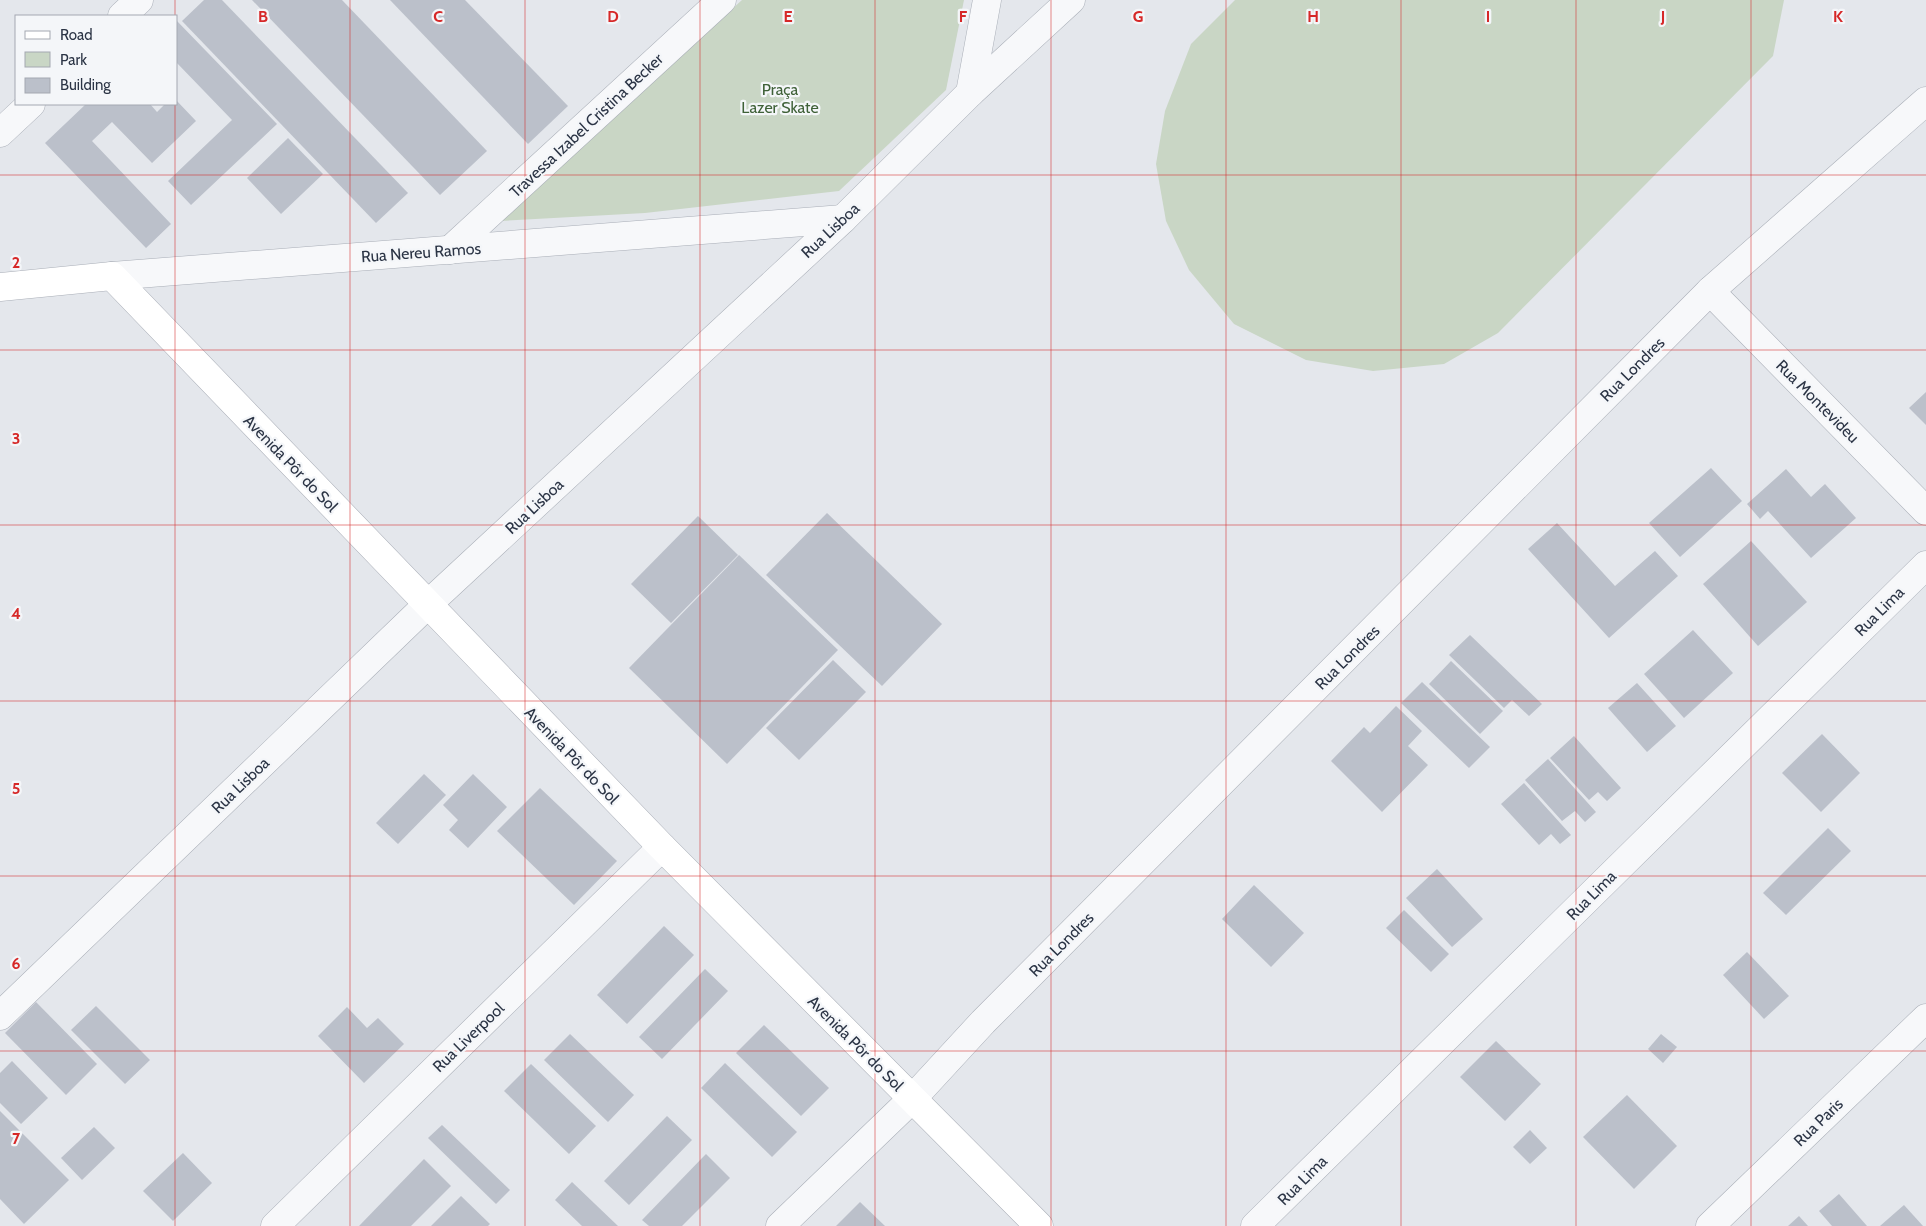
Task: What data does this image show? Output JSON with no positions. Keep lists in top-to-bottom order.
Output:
{
  "streets": {
    "street": [
      "Travessa Izabel Cristina Becker",
      "Rua Lisboa",
      "Rua Nereu Ramos",
      "Rua Londres",
      "Rua Montevideu",
      "Avenida Pôr do Sol",
      "Rua Lima",
      "Rua Liverpool",
      "Rua Paris"
    ]
  },
  "crossings": [
    ["Travessa Izabel Cristina Becker", "Rua Nereu Ramos"],
    ["Rua Lisboa", "Rua Nereu Ramos"],
    ["Rua Lisboa", "Avenida Pôr do Sol"],
    ["Rua Nereu Ramos", "Avenida Pôr do Sol"],
    ["Rua Londres", "Rua Montevideu"],
    ["Rua Londres", "Avenida Pôr do Sol"],
    ["Avenida Pôr do Sol", "Rua Liverpool"]
  ],
  "parks": ["Praça Lazer Skate"],
  "legend": ["Road", "Park", "Building"],
  "grid": {
    "columns": [
      "B",
      "C",
      "D",
      "E",
      "F",
      "G",
      "H",
      "I",
      "J",
      "K"
    ],
    "rows": [
      "2",
      "3",
      "4",
      "5",
      "6",
      "7"
    ]
  }
}
